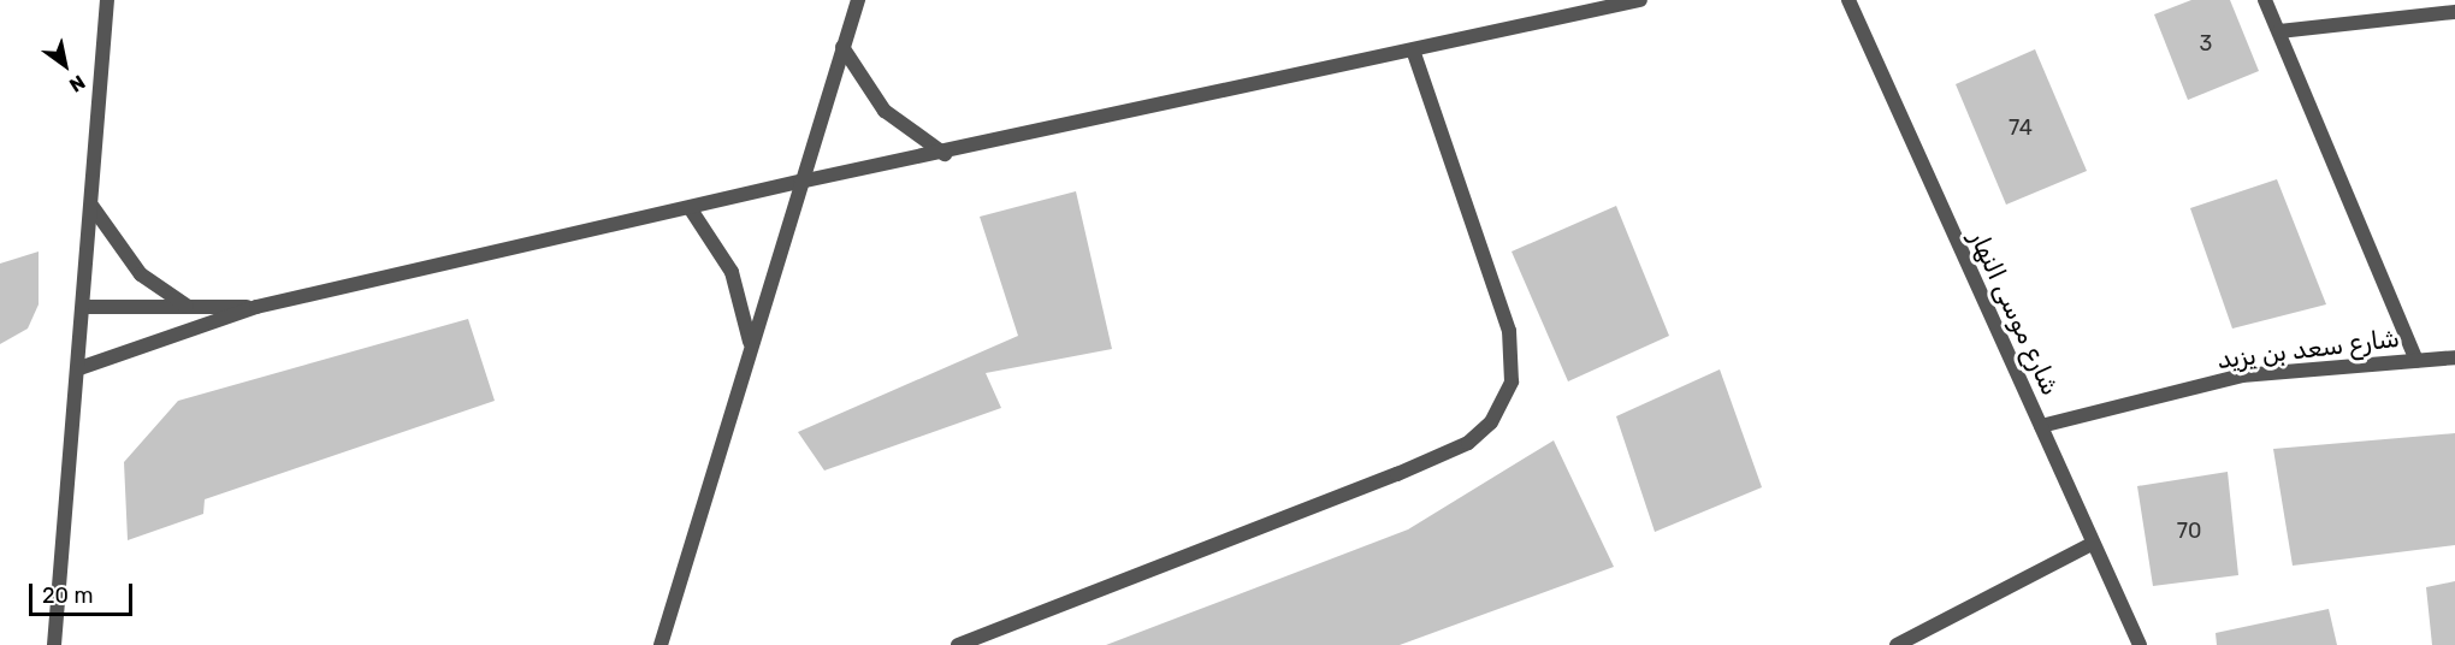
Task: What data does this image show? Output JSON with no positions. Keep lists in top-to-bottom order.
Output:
{
  "streets": {
    "street": ["شارع موسى النهار", "شارع سعد بن يزيد"]
  },
  "crossings": [
    ["شارع موسى النهار", "شارع سعد بن يزيد"]
  ],
  "house_numbers": ["3", "74", "70"],
  "scale_bar": "20 m",
  "north": "bottom right"
}
